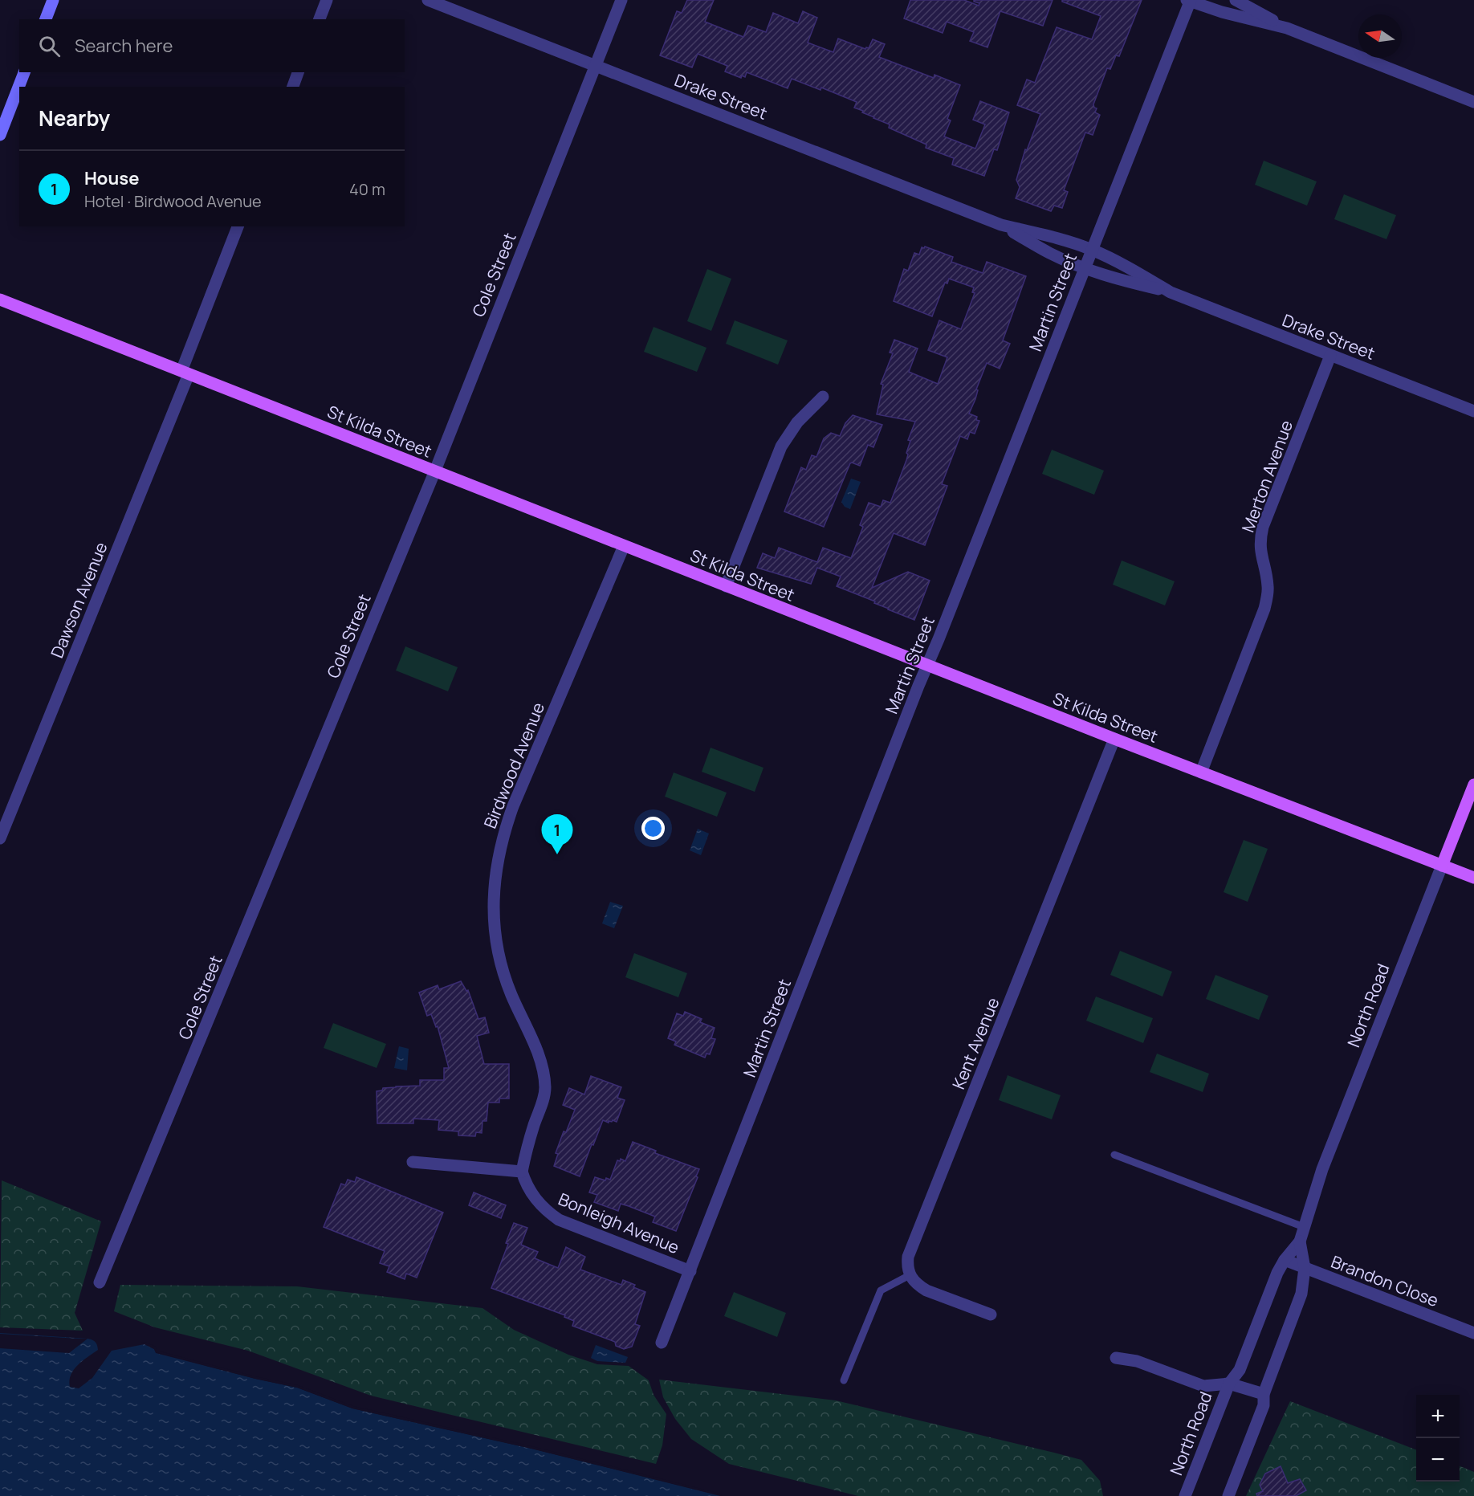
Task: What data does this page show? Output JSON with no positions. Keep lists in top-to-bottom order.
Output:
{
  "streets": {
    "main road": ["St Kilda Street", "North Road"],
    "street": [
      "Drake Street",
      "Cole Street",
      "Martin Street",
      "Merton Avenue",
      "Dawson Avenue",
      "Birdwood Avenue",
      "Kent Avenue",
      "Bonleigh Avenue",
      "Brandon Close"
    ]
  },
  "crossings": [
    ["Drake Street", "Cole Street"],
    ["Drake Street", "Martin Street"],
    ["Drake Street", "Merton Avenue"],
    ["Cole Street", "St Kilda Street"],
    ["Martin Street", "St Kilda Street"],
    ["Martin Street", "Bonleigh Avenue"],
    ["St Kilda Street", "Merton Avenue"],
    ["St Kilda Street", "Dawson Avenue"],
    ["St Kilda Street", "Birdwood Avenue"],
    ["St Kilda Street", "North Road"],
    ["St Kilda Street", "Kent Avenue"],
    ["Birdwood Avenue", "Bonleigh Avenue"],
    ["North Road", "Brandon Close"]
  ],
  "north": "left",
  "page": {
    "search": "Search here",
    "heading": "Nearby",
    "list": [
      {
        "mark": "1",
        "name": "House",
        "note": "Hotel · Birdwood Avenue",
        "value": "40 m"
      }
    ],
    "pins": "1",
    "map_buttons": ["+", "−"]
  }
}
